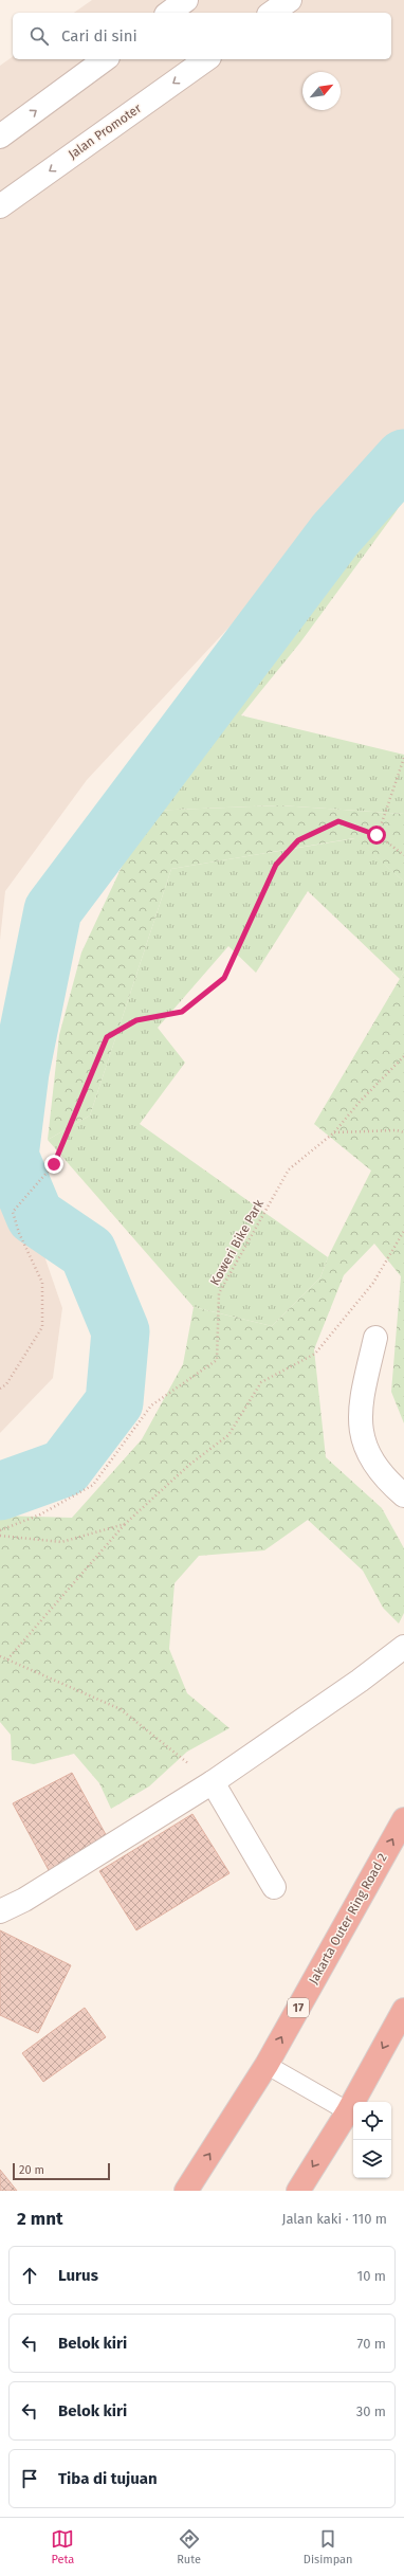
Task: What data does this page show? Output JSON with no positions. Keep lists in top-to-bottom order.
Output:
{
  "streets": {
    "highway": ["Jakarta Outer Ring Road 2", "17"],
    "street": ["Jalan Promoter"],
    "path": ["Koweri Bike Park"]
  },
  "scale_bar": "20 m",
  "north": "top right",
  "page": {
    "search": "Cari di sini",
    "scale": "20 m",
    "heading": ["2 mnt", "Jalan kaki · 110 m"],
    "list": [
      ["Lurus", "10 m"],
      ["Belok kiri", "70 m"],
      ["Belok kiri", "30 m"],
      "Tiba di tujuan"
    ],
    "nav": ["Peta", "Rute", "Disimpan"]
  }
}
